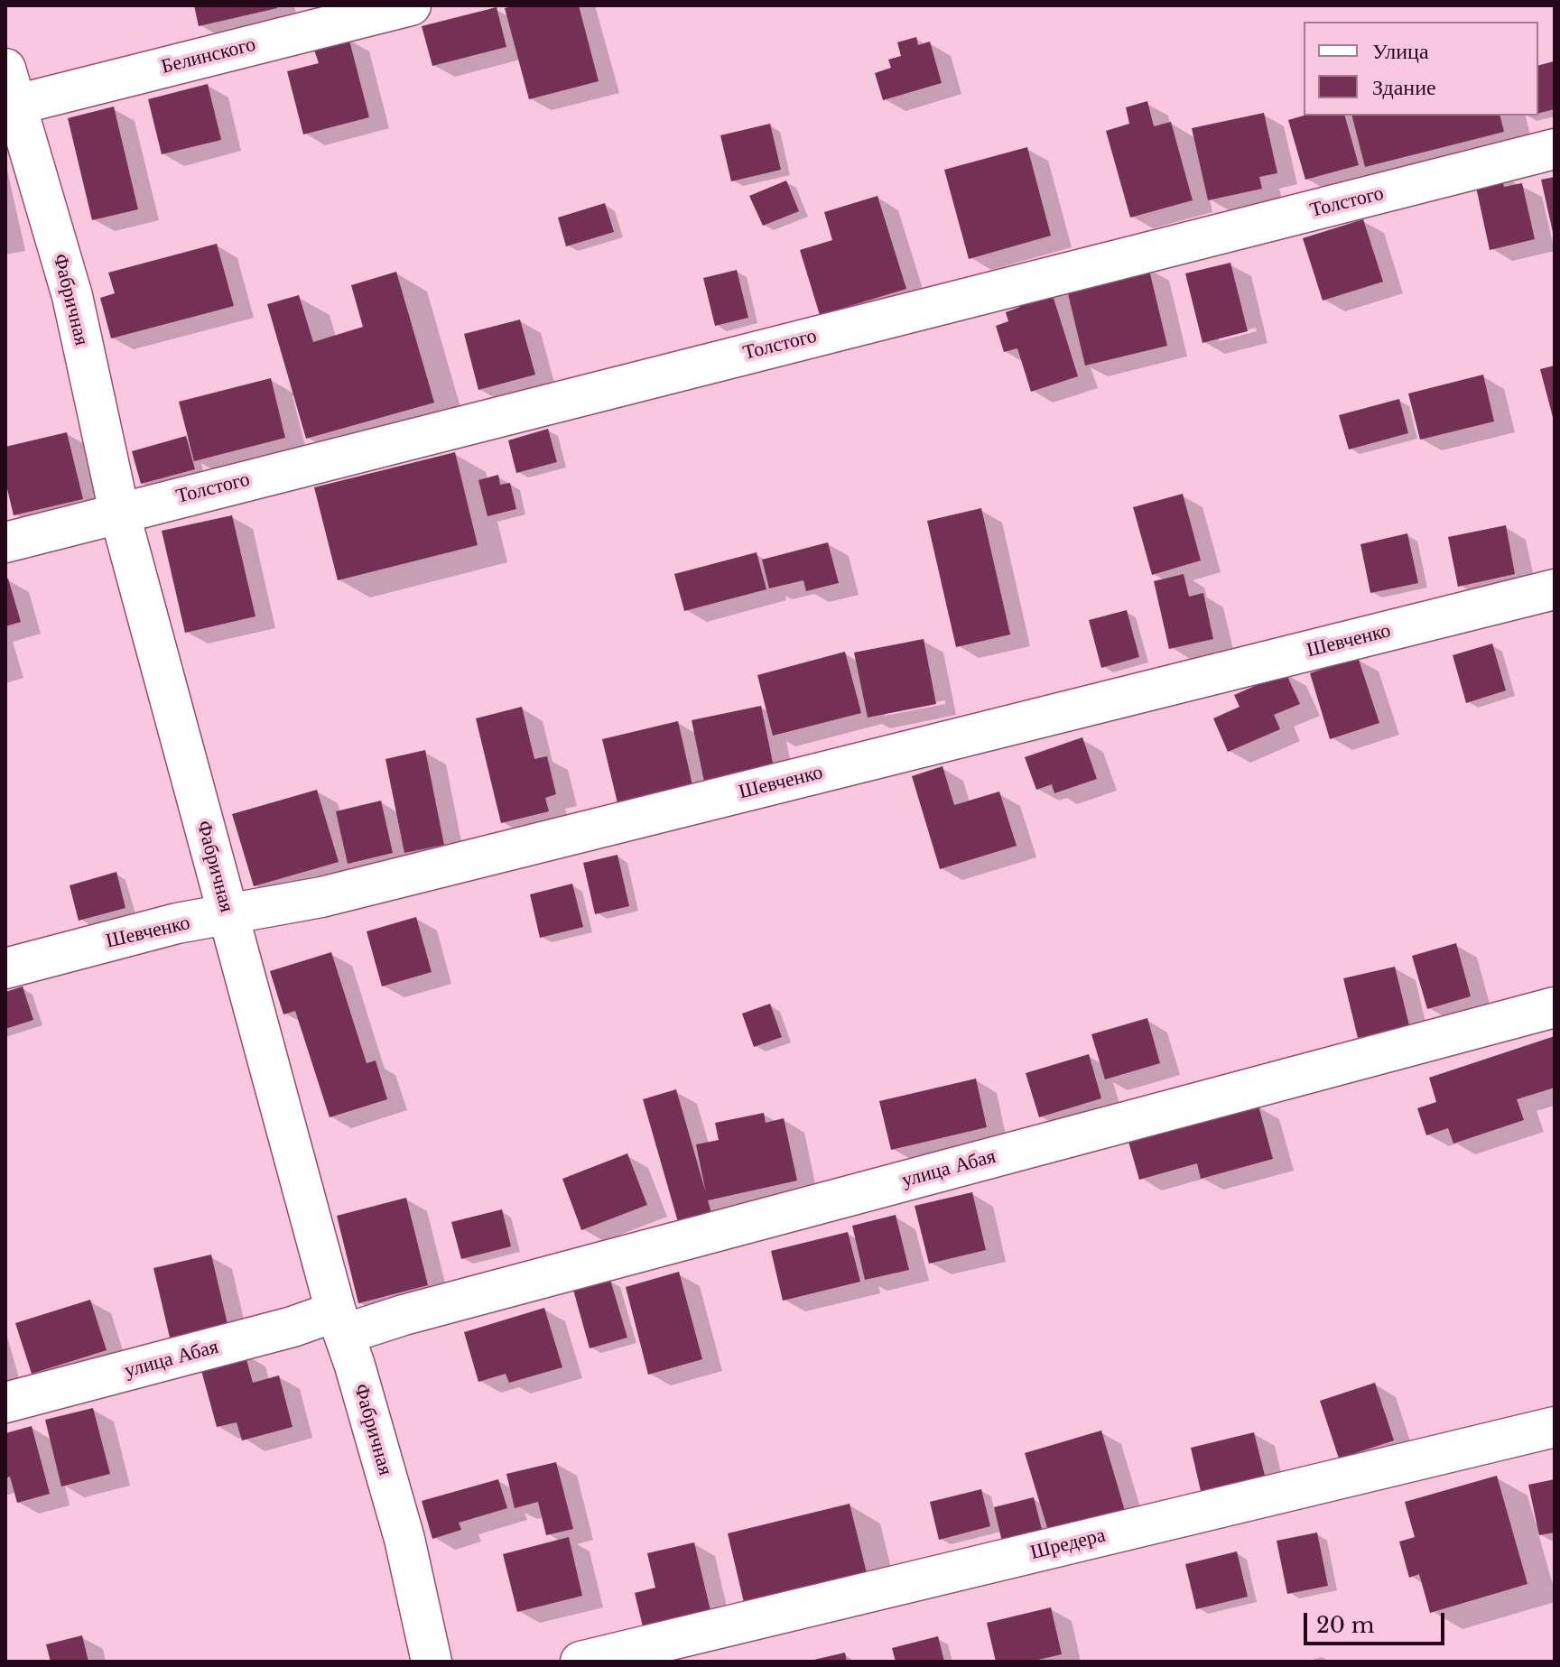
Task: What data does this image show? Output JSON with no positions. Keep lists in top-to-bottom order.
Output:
{
  "streets": {
    "street": [
      "Белинского",
      "Толстого",
      "Фабричная",
      "Шевченко",
      "улица Абая",
      "Шредера"
    ]
  },
  "crossings": [
    ["Белинского", "Фабричная"],
    ["Толстого", "Фабричная"],
    ["Фабричная", "Шевченко"],
    ["Фабричная", "улица Абая"]
  ],
  "legend": ["Улица", "Здание"],
  "scale_bar": "20 m"
}
